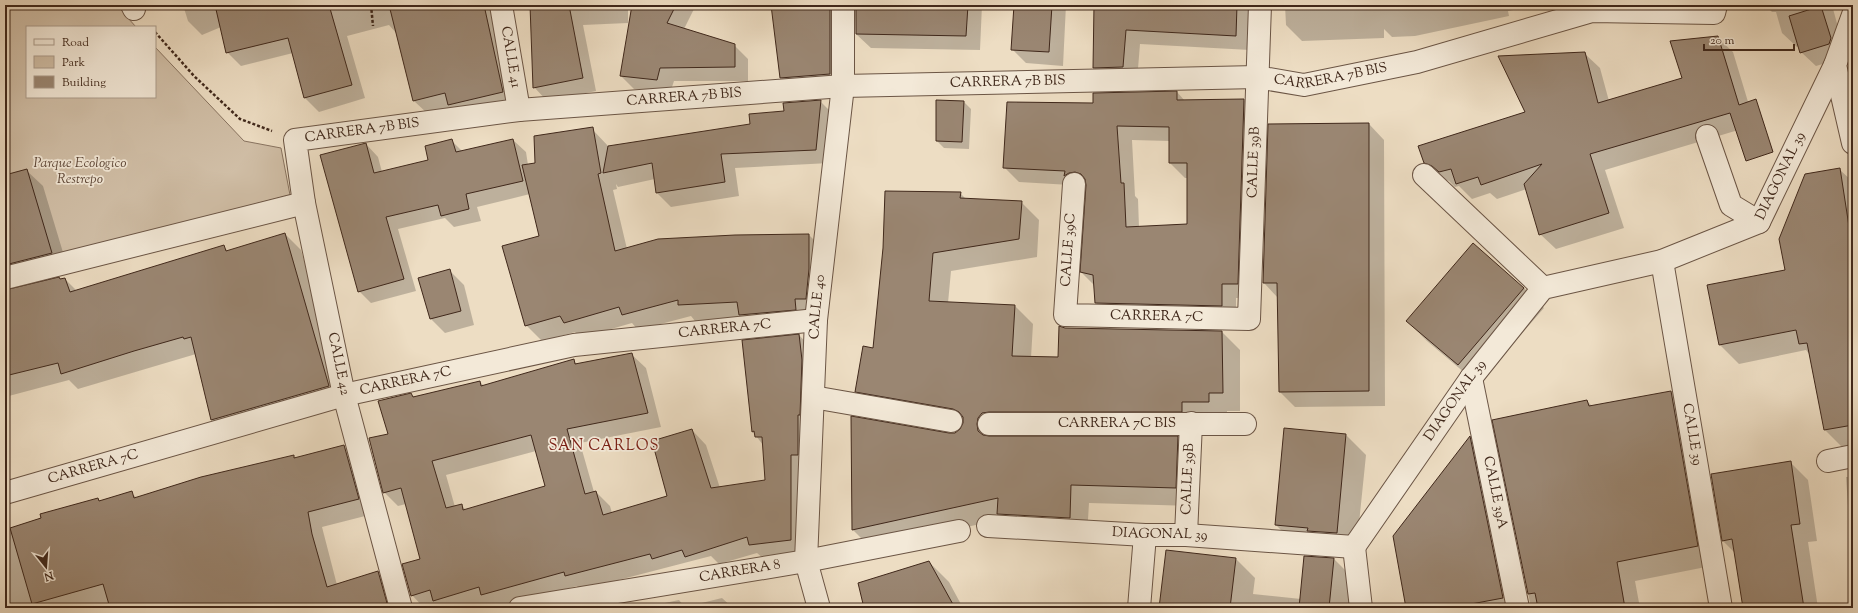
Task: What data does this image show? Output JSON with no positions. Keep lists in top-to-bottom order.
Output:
{
  "streets": {
    "street": [
      "CALLE 41",
      "CARRERA 7B BIS",
      "CALLE 39B",
      "DIAGONAL 39",
      "CALLE 39C",
      "CALLE 40",
      "CARRERA 7C",
      "CALLE 42",
      "CARRERA 7C BIS",
      "CALLE 39",
      "CALLE 39A",
      "CARRERA 8"
    ]
  },
  "crossings": [
    ["CALLE 41", "CARRERA 7B BIS"],
    ["CARRERA 7B BIS", "CALLE 39B"],
    ["CARRERA 7B BIS", "CALLE 40"],
    ["CARRERA 7B BIS", "CALLE 42"],
    ["CALLE 39B", "DIAGONAL 39"],
    ["CALLE 39B", "CARRERA 7C"],
    ["CALLE 39B", "CARRERA 7C BIS"],
    ["DIAGONAL 39", "CALLE 39"],
    ["DIAGONAL 39", "CALLE 39A"],
    ["CALLE 39C", "CARRERA 7C"],
    ["CALLE 40", "CARRERA 7C"],
    ["CALLE 40", "CARRERA 8"],
    ["CARRERA 7C", "CALLE 42"]
  ],
  "districts": ["SAN CARLOS"],
  "parks": ["Parque Ecologico Restrepo"],
  "legend": ["Road", "Park", "Building"],
  "scale_bar": "20 m",
  "north": "bottom"
}
